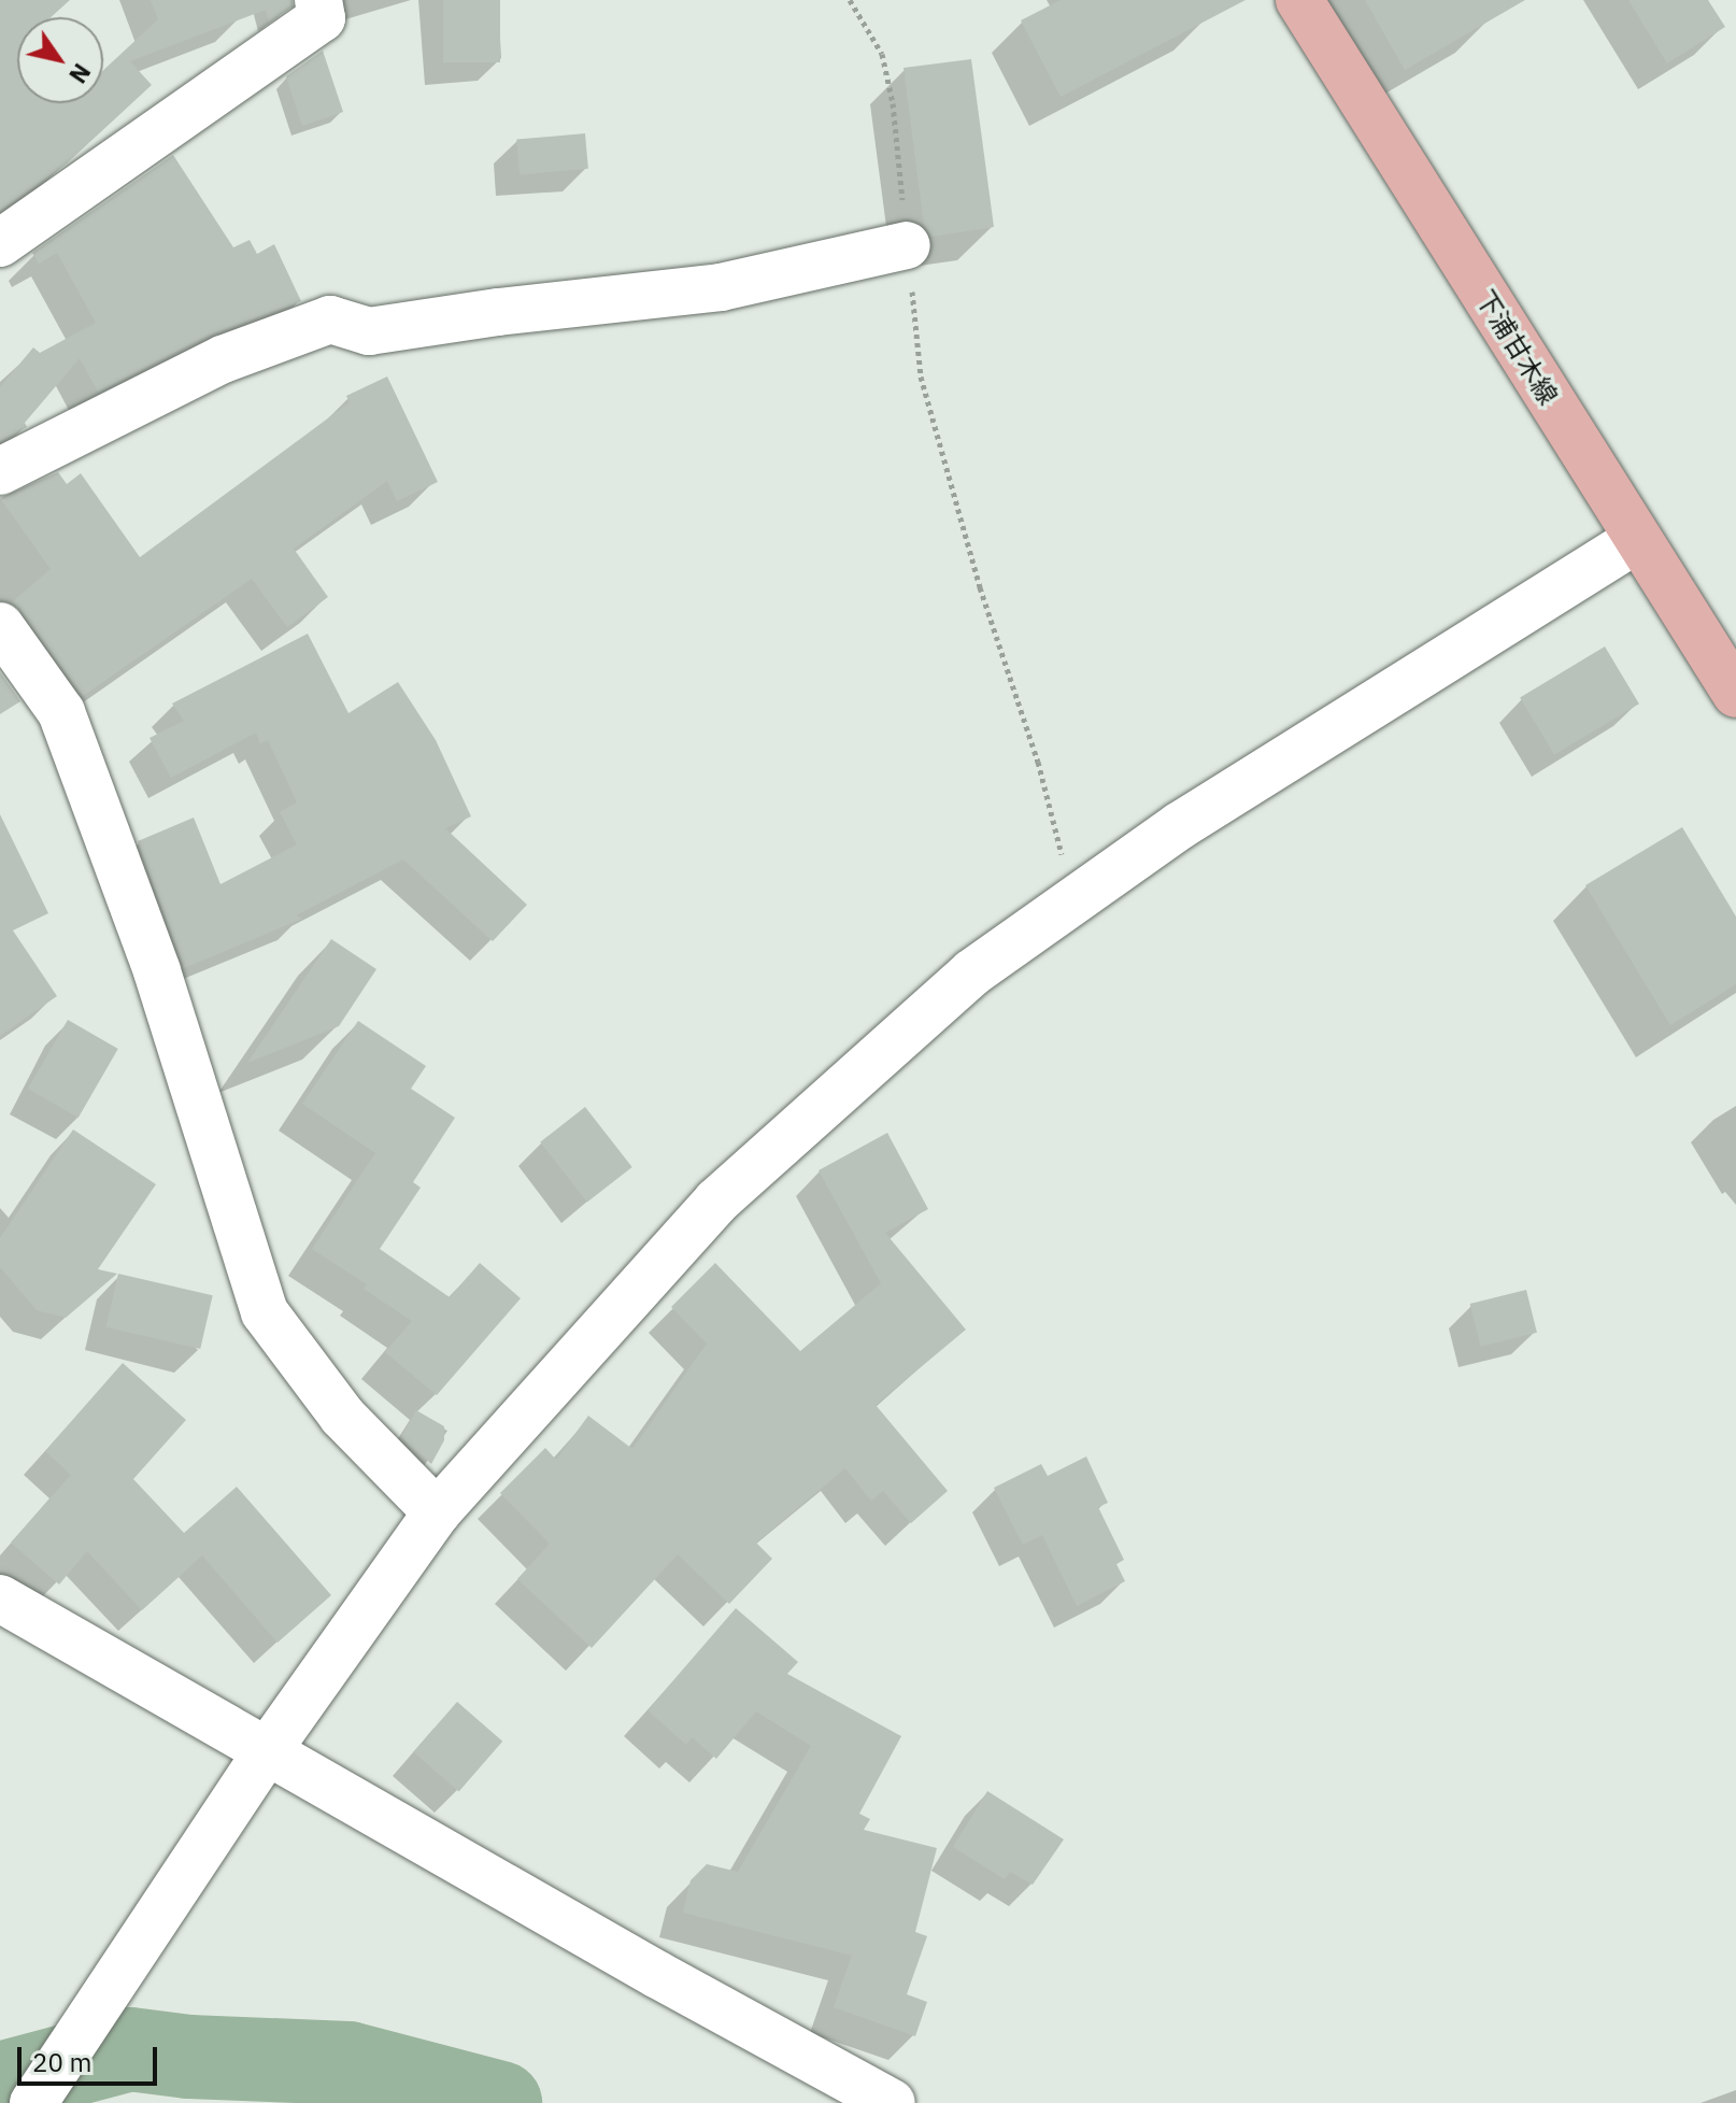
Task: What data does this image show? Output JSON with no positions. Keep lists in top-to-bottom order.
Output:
{
  "streets": {
    "main road": ["下浦甘木線"]
  },
  "scale_bar": "20 m",
  "north": "bottom right"
}
